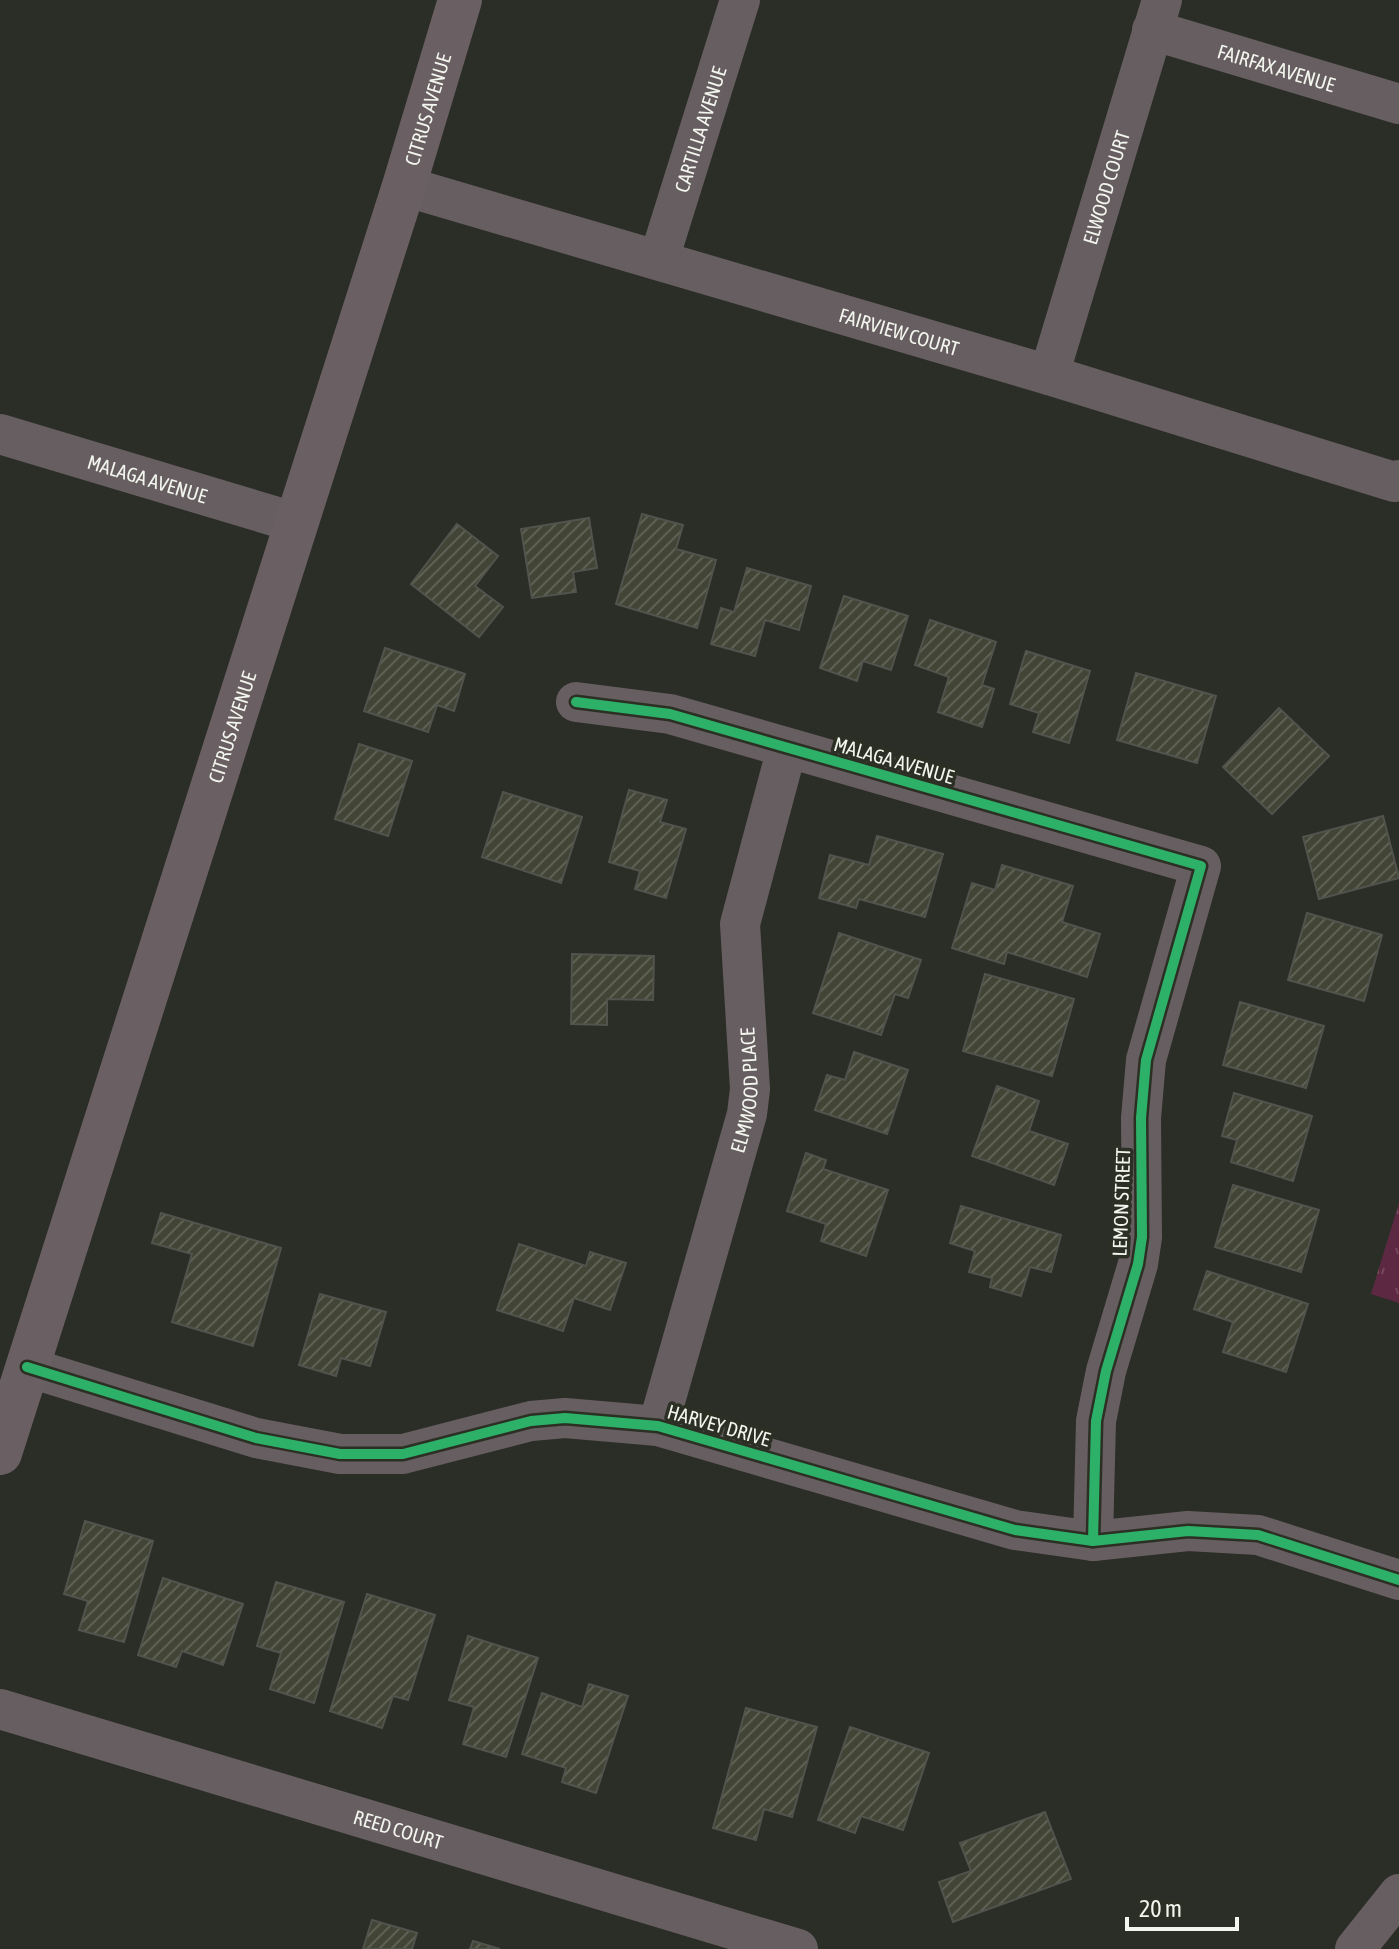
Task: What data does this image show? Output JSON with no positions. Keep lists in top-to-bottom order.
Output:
{
  "streets": {
    "main road": ["CITRUS AVENUE"],
    "street": [
      "FAIRFAX AVENUE",
      "CARTILLA AVENUE",
      "ELWOOD COURT",
      "FAIRVIEW COURT",
      "MALAGA AVENUE",
      "ELMWOOD PLACE",
      "LEMON STREET",
      "HARVEY DRIVE",
      "REED COURT"
    ]
  },
  "crossings": [
    ["FAIRFAX AVENUE", "ELWOOD COURT"],
    ["CITRUS AVENUE", "FAIRVIEW COURT"],
    ["CITRUS AVENUE", "MALAGA AVENUE"],
    ["CITRUS AVENUE", "HARVEY DRIVE"],
    ["CARTILLA AVENUE", "FAIRVIEW COURT"],
    ["ELWOOD COURT", "FAIRVIEW COURT"],
    ["MALAGA AVENUE", "ELMWOOD PLACE"],
    ["MALAGA AVENUE", "LEMON STREET"],
    ["ELMWOOD PLACE", "HARVEY DRIVE"],
    ["LEMON STREET", "HARVEY DRIVE"]
  ],
  "scale_bar": "20 m"
}
